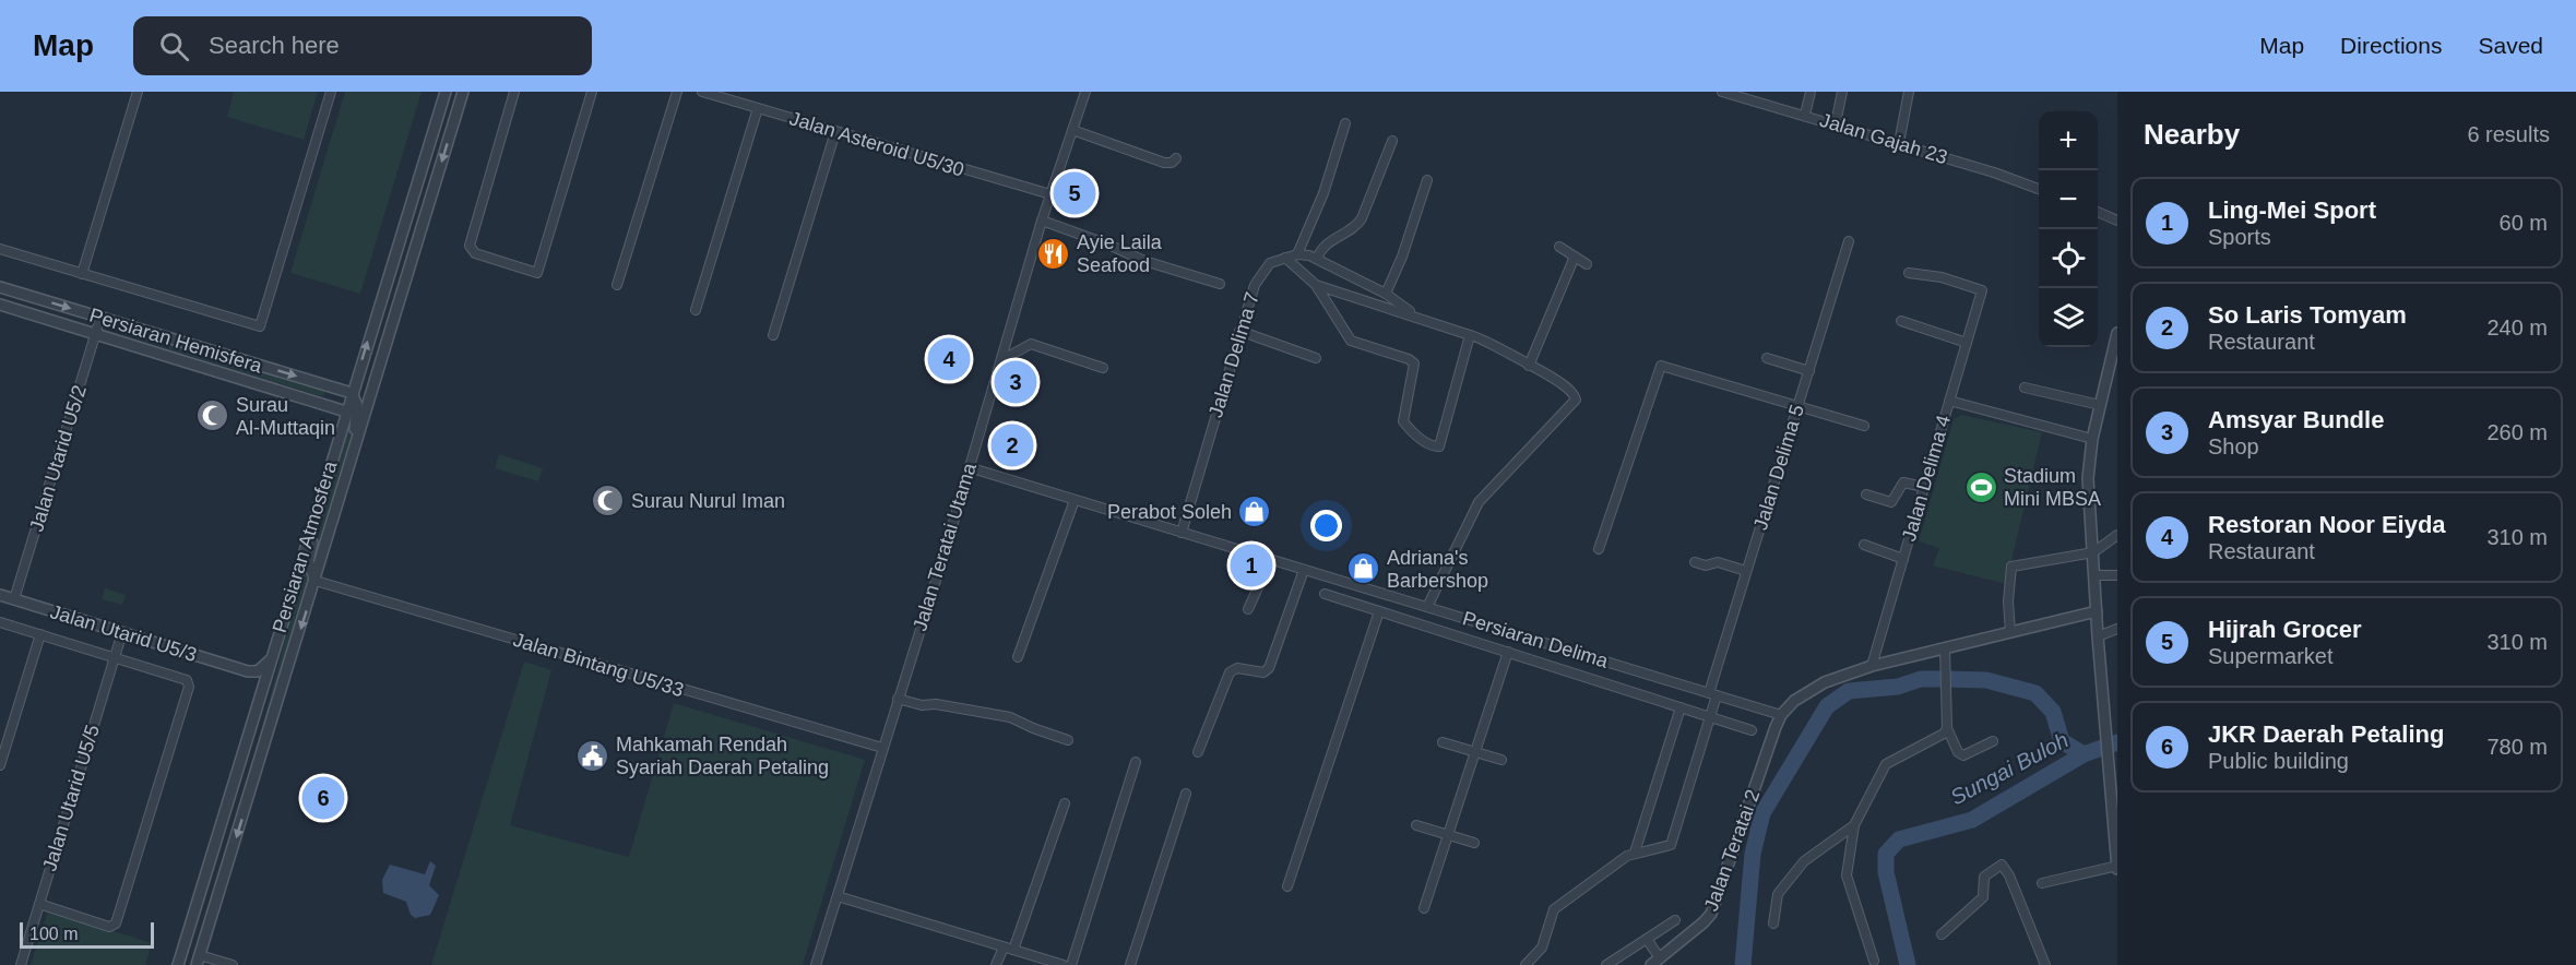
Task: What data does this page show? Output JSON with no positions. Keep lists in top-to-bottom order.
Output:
{
  "streets": {
    "street": [
      "Jalan Gajah 23",
      "Jalan Asteroid U5/30",
      "Persiaran Hemisfera",
      "Jalan Delima 7",
      "Jalan Utarid U5/2",
      "Jalan Delima 5",
      "Jalan Delima 4",
      "Persiaran Atmosfera",
      "Jalan Teratai Utama",
      "Jalan Utarid U5/3",
      "Persiaran Delima",
      "Jalan Bintang U5/33",
      "Jalan Utarid U5/5",
      "Jalan Teratai 2"
    ]
  },
  "crossings": [
    ["Jalan Asteroid U5/30", "Jalan Teratai Utama"],
    ["Persiaran Hemisfera", "Jalan Utarid U5/2"],
    ["Persiaran Hemisfera", "Persiaran Atmosfera"],
    ["Jalan Delima 7", "Persiaran Delima"],
    ["Jalan Utarid U5/2", "Jalan Utarid U5/3"],
    ["Jalan Delima 5", "Persiaran Delima"],
    ["Persiaran Atmosfera", "Jalan Bintang U5/33"],
    ["Jalan Teratai Utama", "Persiaran Delima"],
    ["Jalan Teratai Utama", "Jalan Bintang U5/33"],
    ["Jalan Utarid U5/3", "Jalan Utarid U5/5"],
    ["Persiaran Delima", "Jalan Teratai 2"]
  ],
  "water": ["Sungai Buloh"],
  "places": {
    "restaurant": ["Ayie Laila Seafood"],
    "mosque": ["Surau Al-Muttaqin", "Surau Nurul Iman"],
    "sports": ["Stadium Mini MBSA"],
    "shop": ["Perabot Soleh", "Adriana's Barbershop"],
    "public building": ["Mahkamah Rendah Syariah Daerah Petaling"]
  },
  "scale_bar": "100 m",
  "page": {
    "header": "Map",
    "search": "Search here",
    "nav": ["Map", "Directions", "Saved"],
    "heading": ["Nearby", "6 results"],
    "map_buttons": ["+", "−"],
    "pins": [
      "5",
      "4",
      "3",
      "2",
      "1",
      "6"
    ],
    "list": [
      {
        "mark": "1",
        "name": "Ling-Mei Sport",
        "note": "Sports",
        "value": "60 m"
      },
      {
        "mark": "2",
        "name": "So Laris Tomyam",
        "note": "Restaurant",
        "value": "240 m"
      },
      {
        "mark": "3",
        "name": "Amsyar Bundle",
        "note": "Shop",
        "value": "260 m"
      },
      {
        "mark": "4",
        "name": "Restoran Noor Eiyda",
        "note": "Restaurant",
        "value": "310 m"
      },
      {
        "mark": "5",
        "name": "Hijrah Grocer",
        "note": "Supermarket",
        "value": "310 m"
      },
      {
        "mark": "6",
        "name": "JKR Daerah Petaling",
        "note": "Public building",
        "value": "780 m"
      }
    ],
    "scale": "100 m"
  }
}
